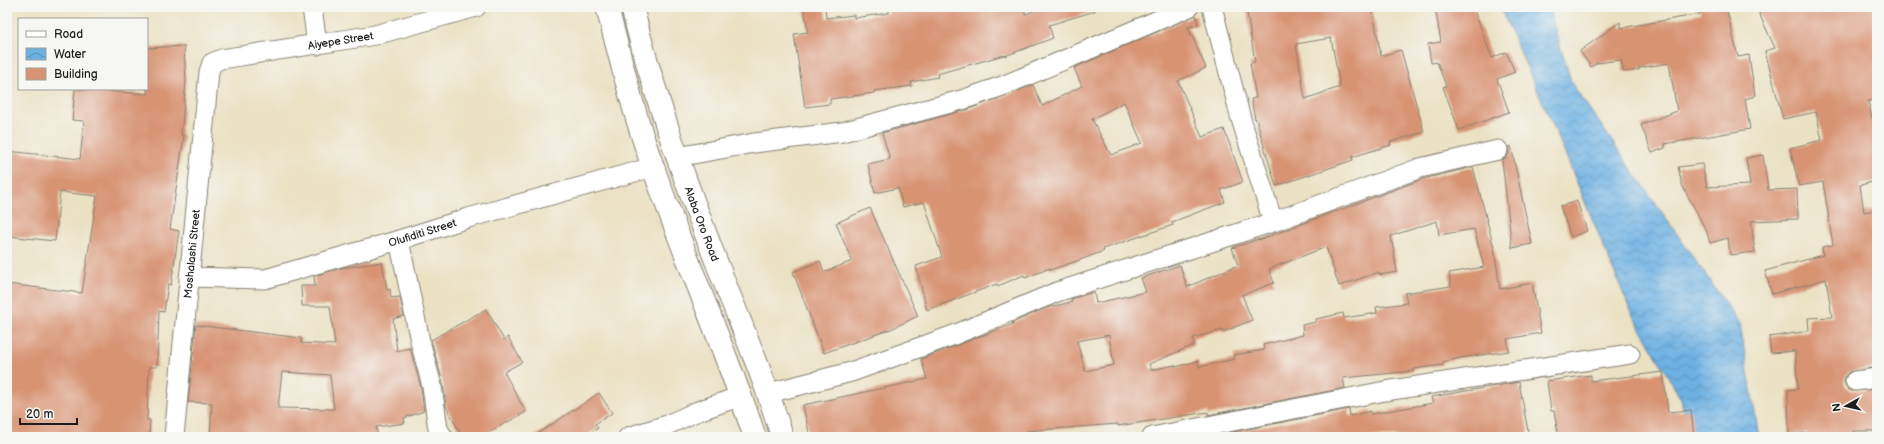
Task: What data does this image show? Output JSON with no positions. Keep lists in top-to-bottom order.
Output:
{
  "streets": {
    "main road": ["Alaba Oro Road"],
    "street": ["Aiyepe Street", "Olufiditi Street", "Moshalashi Street"]
  },
  "crossings": [
    ["Aiyepe Street", "Moshalashi Street"],
    ["Olufiditi Street", "Moshalashi Street"]
  ],
  "legend": ["Road", "Water", "Building"],
  "scale_bar": "20 m",
  "north": "left"
}
